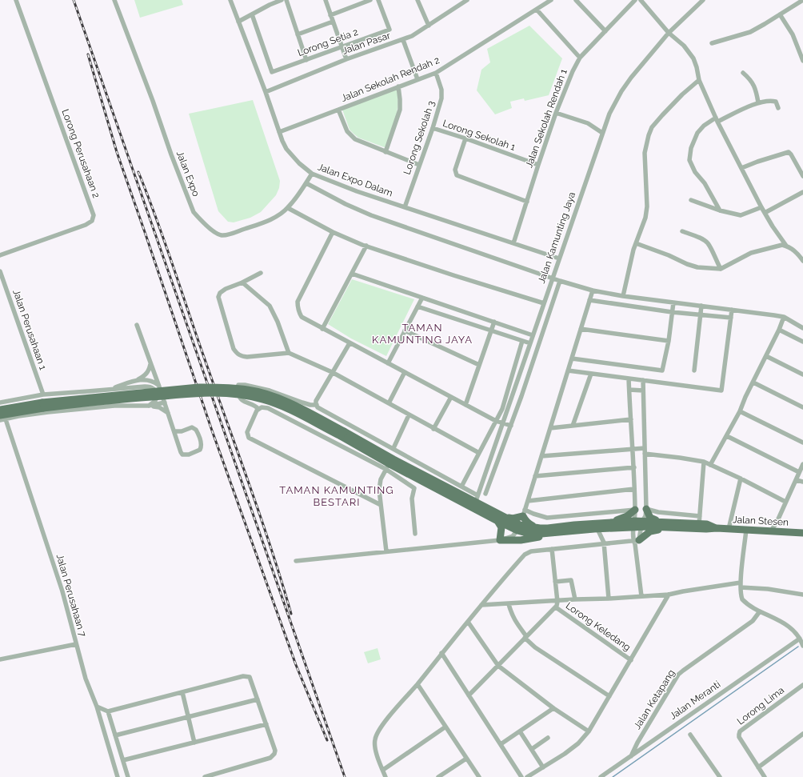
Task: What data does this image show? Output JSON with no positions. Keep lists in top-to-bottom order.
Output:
{
  "streets": {
    "main road": ["Jalan Stesen"],
    "street": [
      "Lorong Setia 2",
      "Jalan Pasar",
      "Jalan Sekolah Rendah 2",
      "Jalan Sekolah Rendah 1",
      "Lorong Sekolah 1",
      "Lorong Sekolah 3",
      "Lorong Perusahaan 2",
      "Jalan Expo",
      "Jalan Expo Dalam",
      "Jalan Kamunting Jaya",
      "Jalan Perusahaan 1",
      "Jalan Perusahaan 7",
      "Lorong Keledang",
      "Jalan Ketapang",
      "Jalan Meranti",
      "Lorong Lima"
    ]
  },
  "crossings": [
    ["Jalan Pasar", "Jalan Expo Dalam"],
    ["Jalan Sekolah Rendah 2", "Lorong Sekolah 3"],
    ["Jalan Sekolah Rendah 2", "Jalan Expo Dalam"],
    ["Jalan Sekolah Rendah 1", "Lorong Sekolah 1"],
    ["Jalan Sekolah Rendah 1", "Jalan Expo Dalam"],
    ["Lorong Sekolah 1", "Lorong Sekolah 3"],
    ["Lorong Sekolah 3", "Jalan Expo Dalam"],
    ["Jalan Expo", "Jalan Expo Dalam"],
    ["Jalan Expo Dalam", "Jalan Kamunting Jaya"],
    ["Jalan Ketapang", "Jalan Meranti"]
  ],
  "districts": ["TAMAN KAMUNTING JAYA", "TAMAN KAMUNTING BESTARI"]
}
